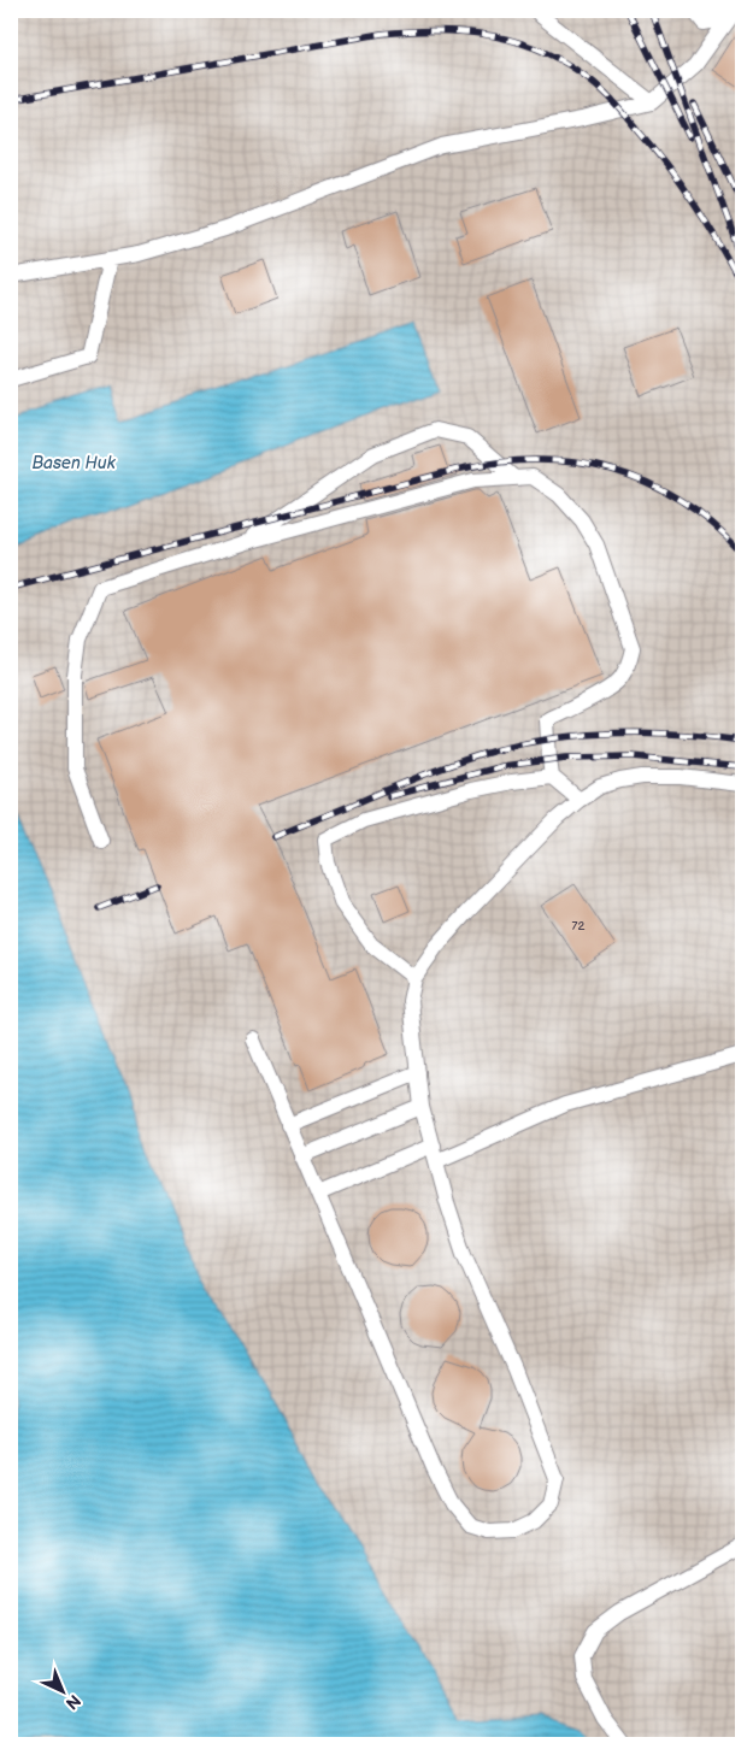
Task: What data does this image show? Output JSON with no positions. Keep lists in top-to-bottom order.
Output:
{
  "water": ["Basen Huk"],
  "house_numbers": ["72"],
  "north": "bottom right"
}
